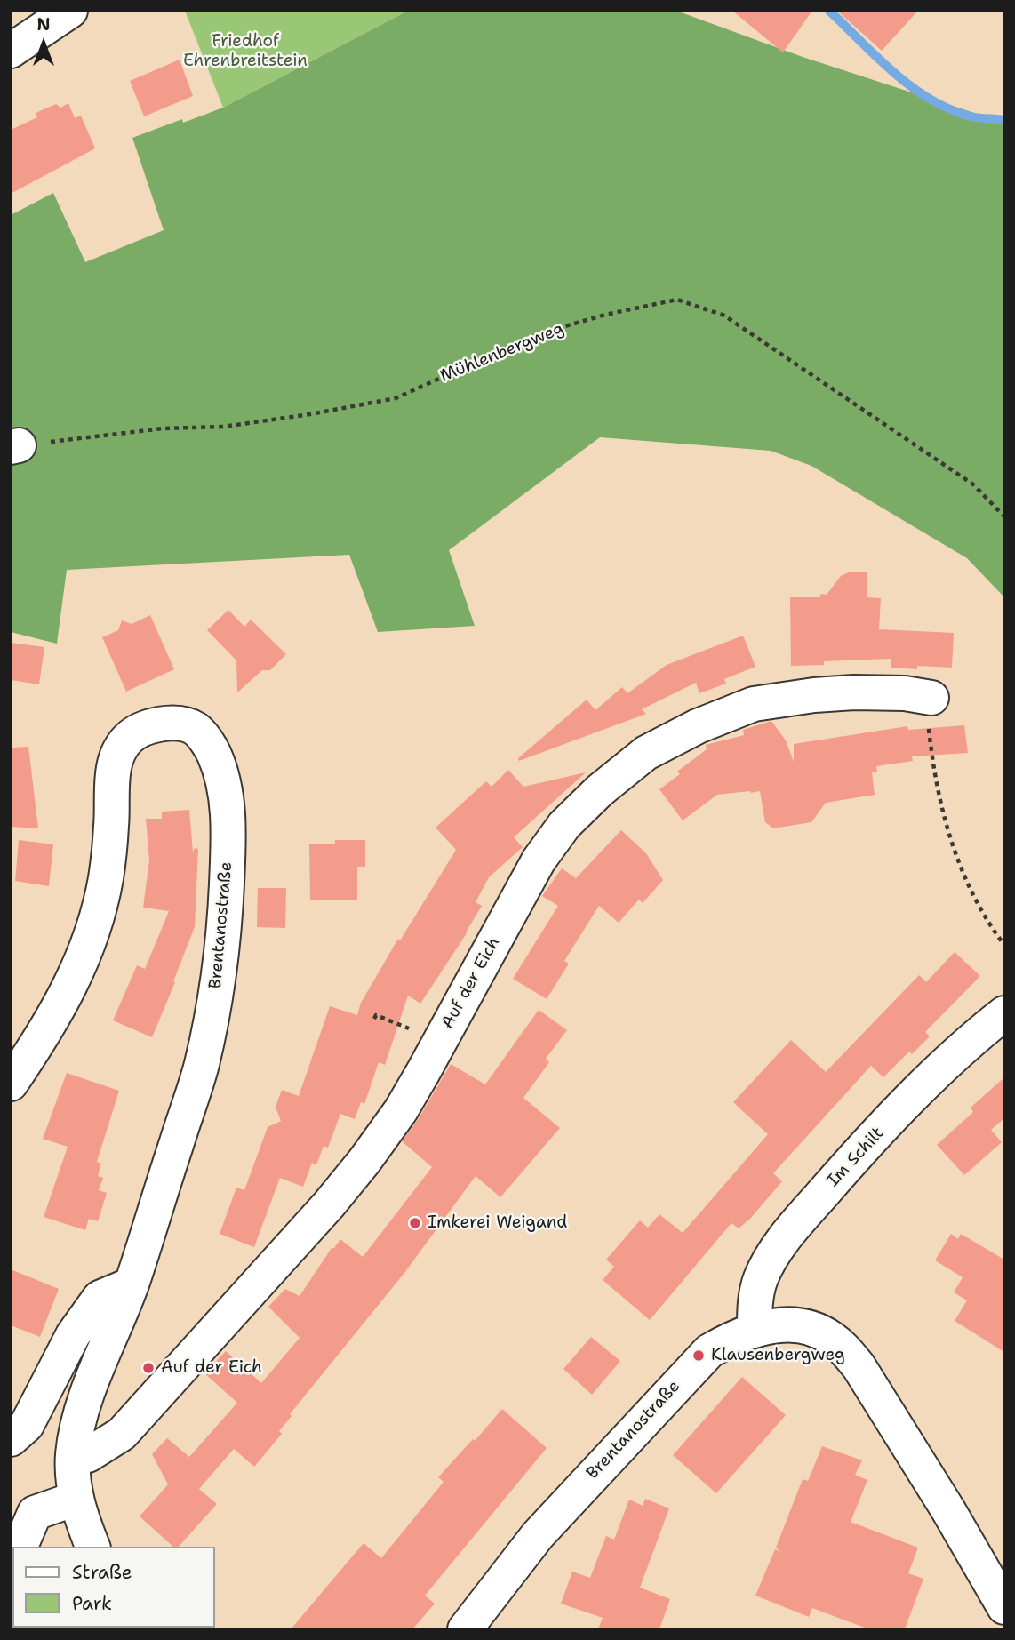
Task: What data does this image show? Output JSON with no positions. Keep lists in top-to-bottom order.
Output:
{
  "streets": {
    "street": ["Brentanostraße", "Auf der Eich", "Im Schilt"],
    "path": ["Mühlenbergweg"]
  },
  "crossings": [
    ["Brentanostraße", "Auf der Eich"],
    ["Brentanostraße", "Im Schilt"]
  ],
  "parks": ["Friedhof Ehrenbreitstein"],
  "places": ["Imkerei Weigand", "Klausenbergweg", "Auf der Eich"],
  "legend": ["Straße", "Park"],
  "north": "top"
}
